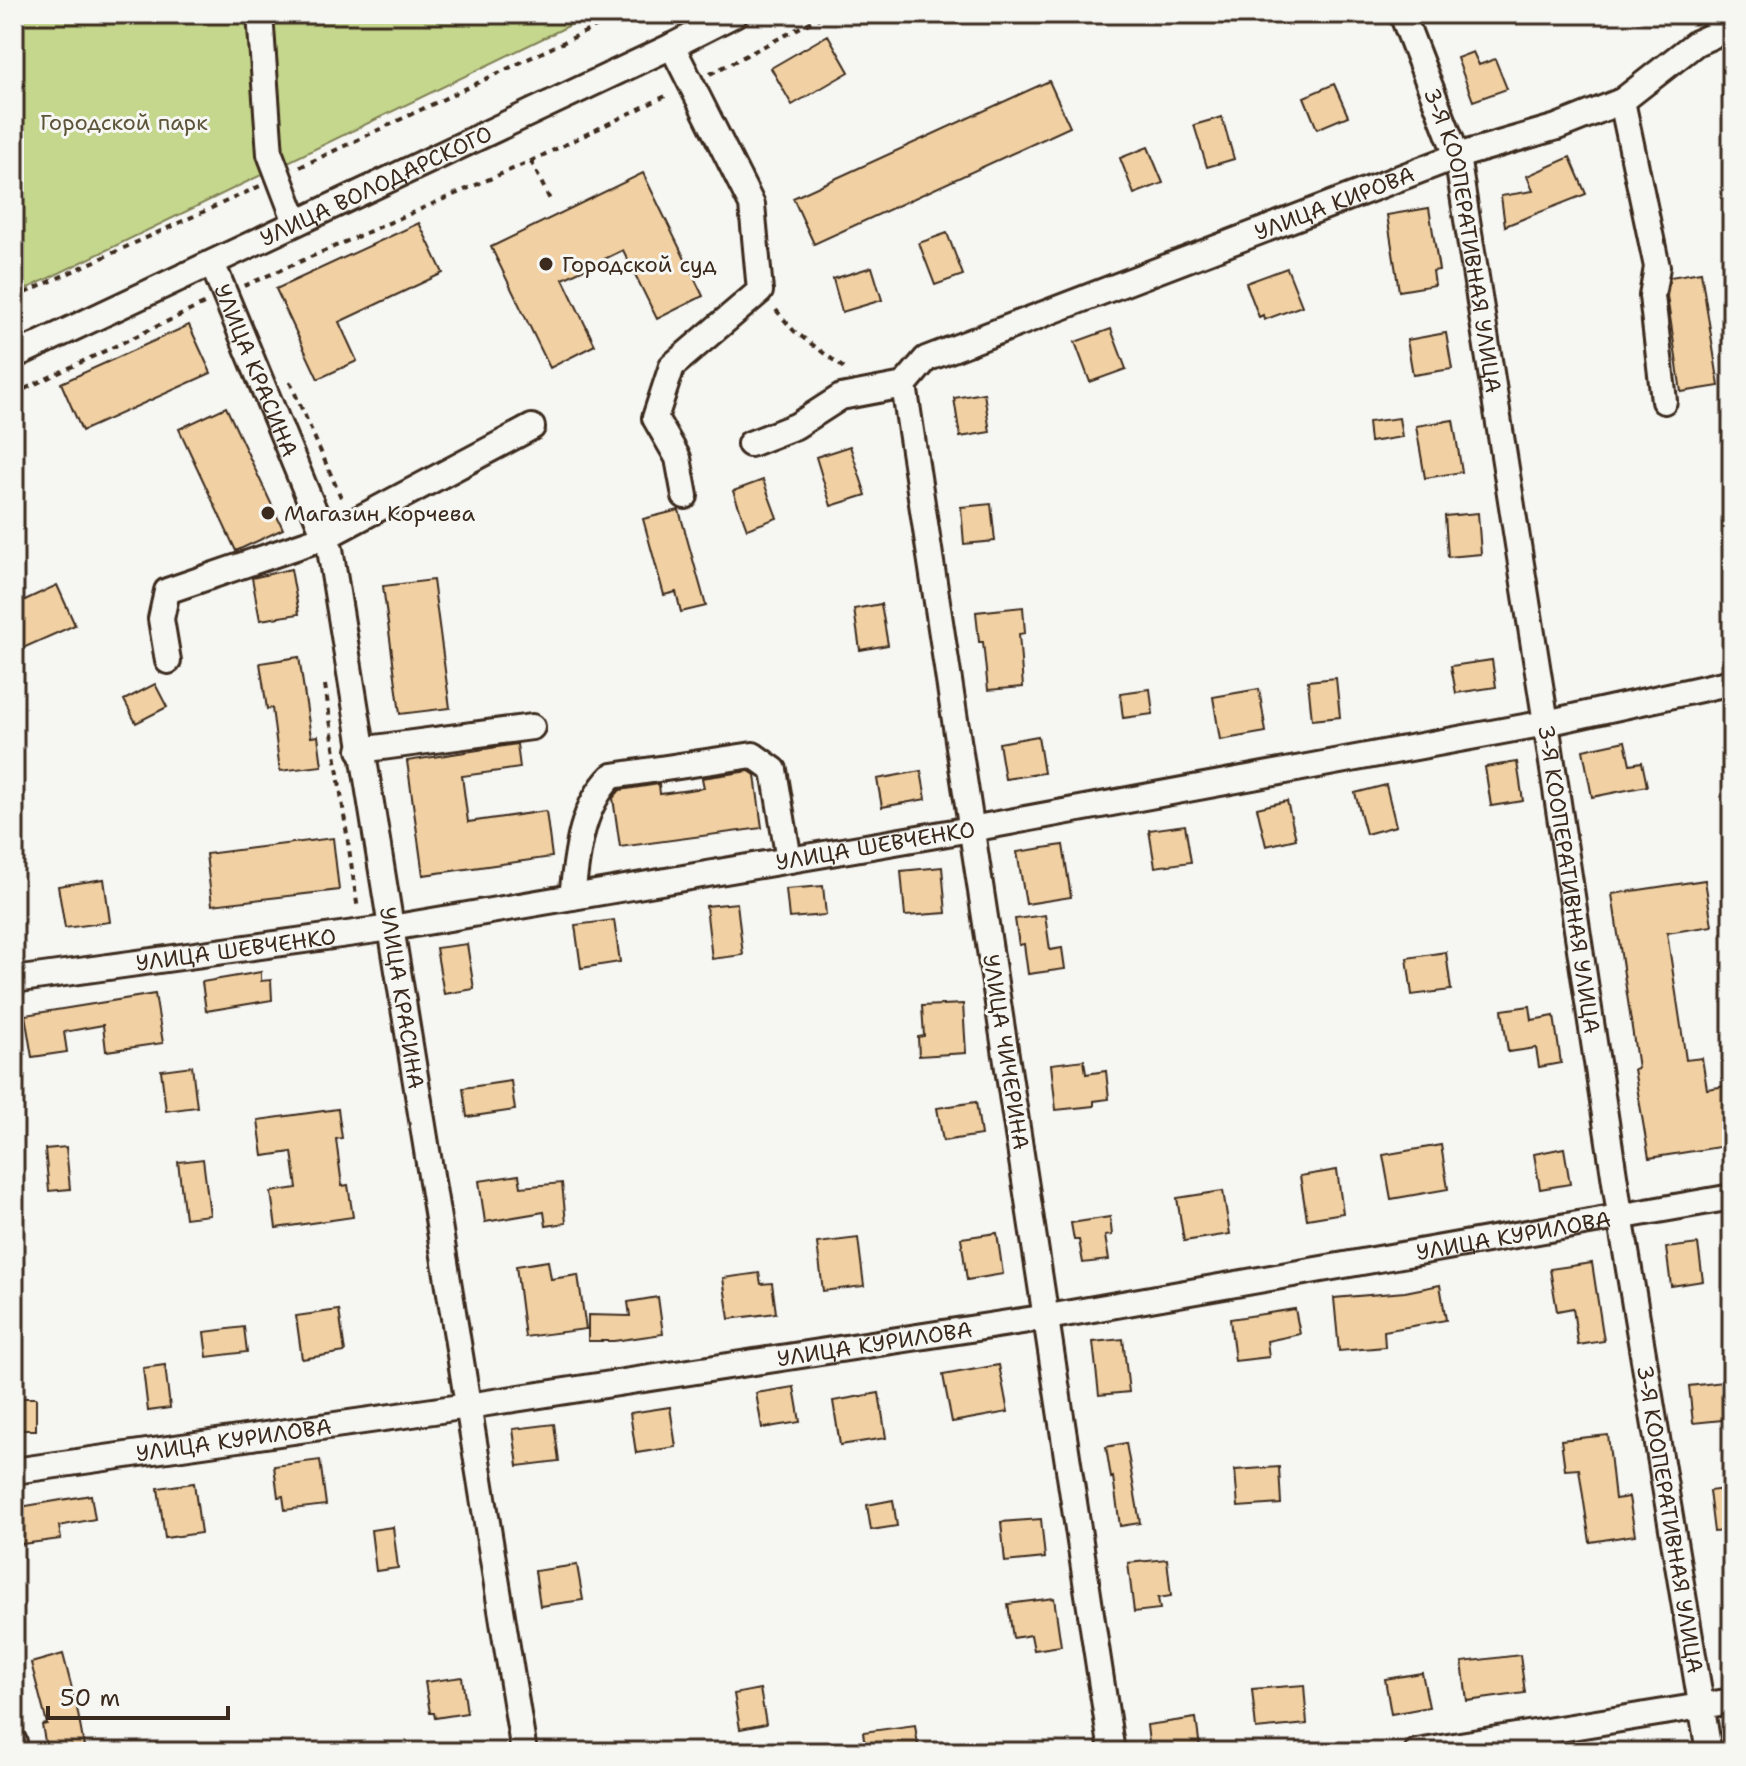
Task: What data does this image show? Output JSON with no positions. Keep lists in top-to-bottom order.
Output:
{
  "streets": {
    "street": [
      "УЛИЦА ВОЛОДАРСКОГО",
      "УЛИЦА КИРОВА",
      "3-Я КООПЕРАТИВНАЯ УЛИЦА",
      "УЛИЦА КРАСИНА",
      "УЛИЦА ШЕВЧЕНКО",
      "УЛИЦА ЧИЧЕРИНА",
      "УЛИЦА КУРИЛОВА"
    ]
  },
  "crossings": [
    ["УЛИЦА ВОЛОДАРСКОГО", "УЛИЦА КРАСИНА"],
    ["УЛИЦА КИРОВА", "3-Я КООПЕРАТИВНАЯ УЛИЦА"],
    ["УЛИЦА КИРОВА", "УЛИЦА ЧИЧЕРИНА"],
    ["3-Я КООПЕРАТИВНАЯ УЛИЦА", "УЛИЦА ШЕВЧЕНКО"],
    ["3-Я КООПЕРАТИВНАЯ УЛИЦА", "УЛИЦА КУРИЛОВА"],
    ["УЛИЦА КРАСИНА", "УЛИЦА ШЕВЧЕНКО"],
    ["УЛИЦА КРАСИНА", "УЛИЦА КУРИЛОВА"],
    ["УЛИЦА ШЕВЧЕНКО", "УЛИЦА ЧИЧЕРИНА"],
    ["УЛИЦА ЧИЧЕРИНА", "УЛИЦА КУРИЛОВА"]
  ],
  "parks": ["Городской парк"],
  "places": ["Городской суд", "Магазин Корчева"],
  "scale_bar": "50 m"
}
